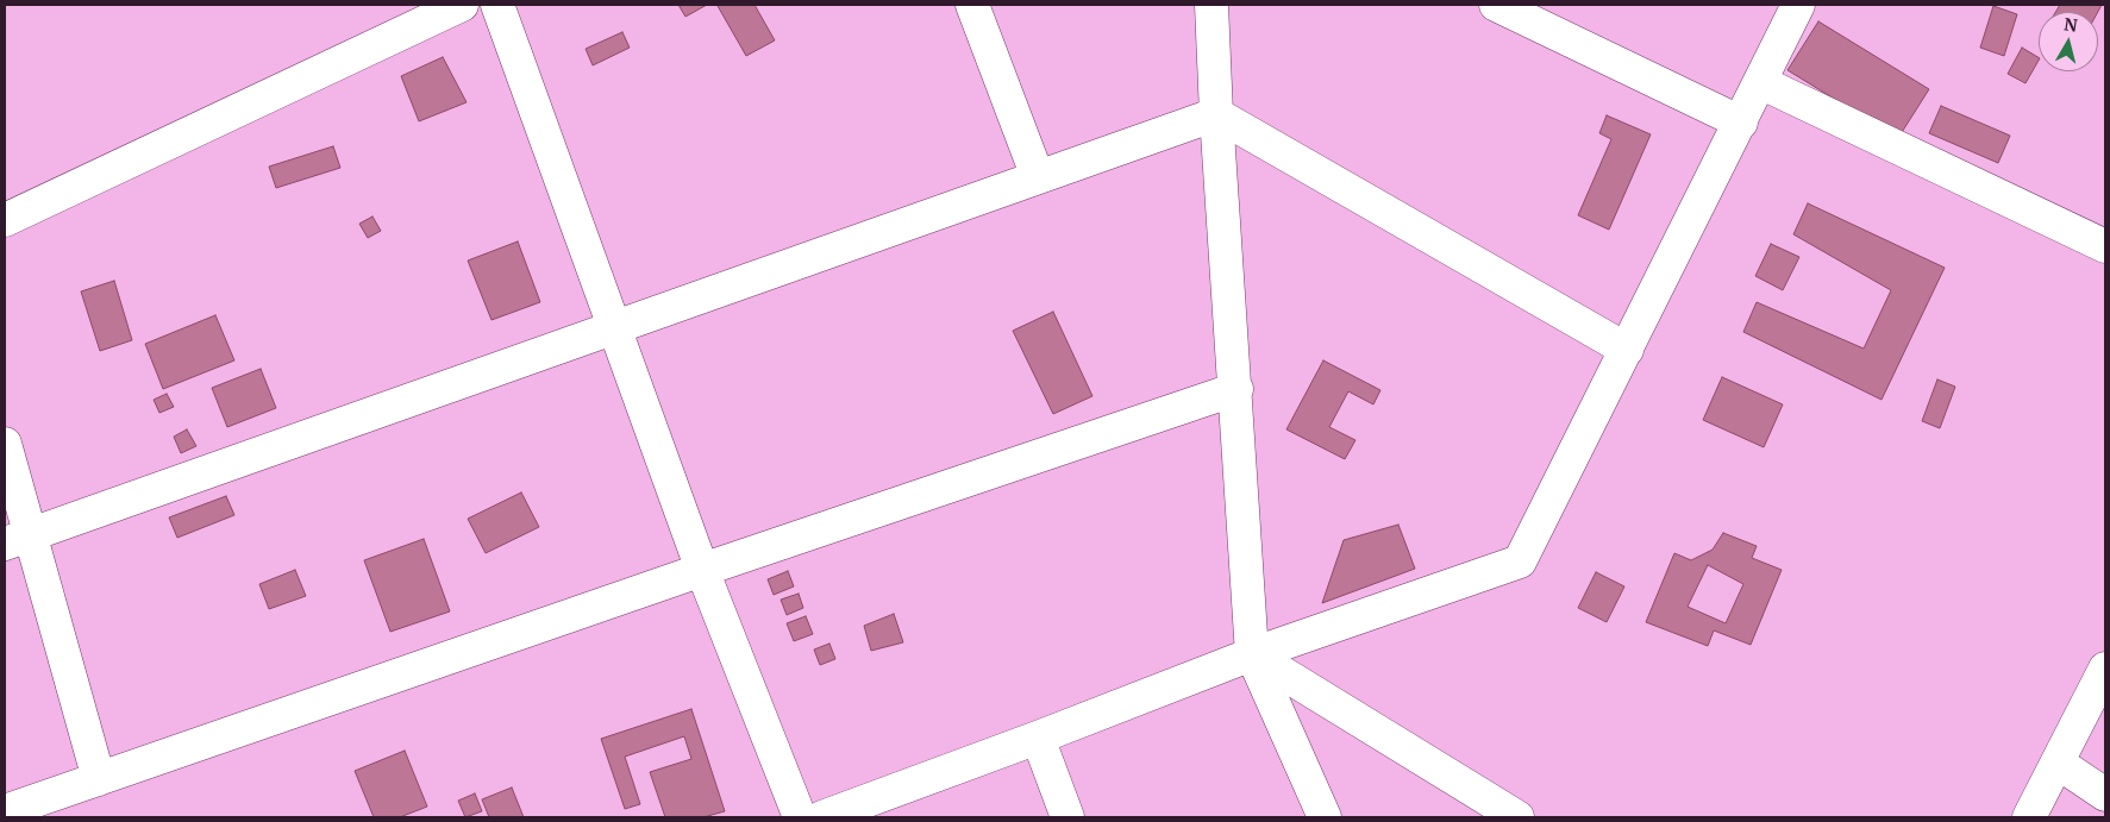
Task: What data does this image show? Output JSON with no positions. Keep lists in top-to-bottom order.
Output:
{
  "north": "top"
}
